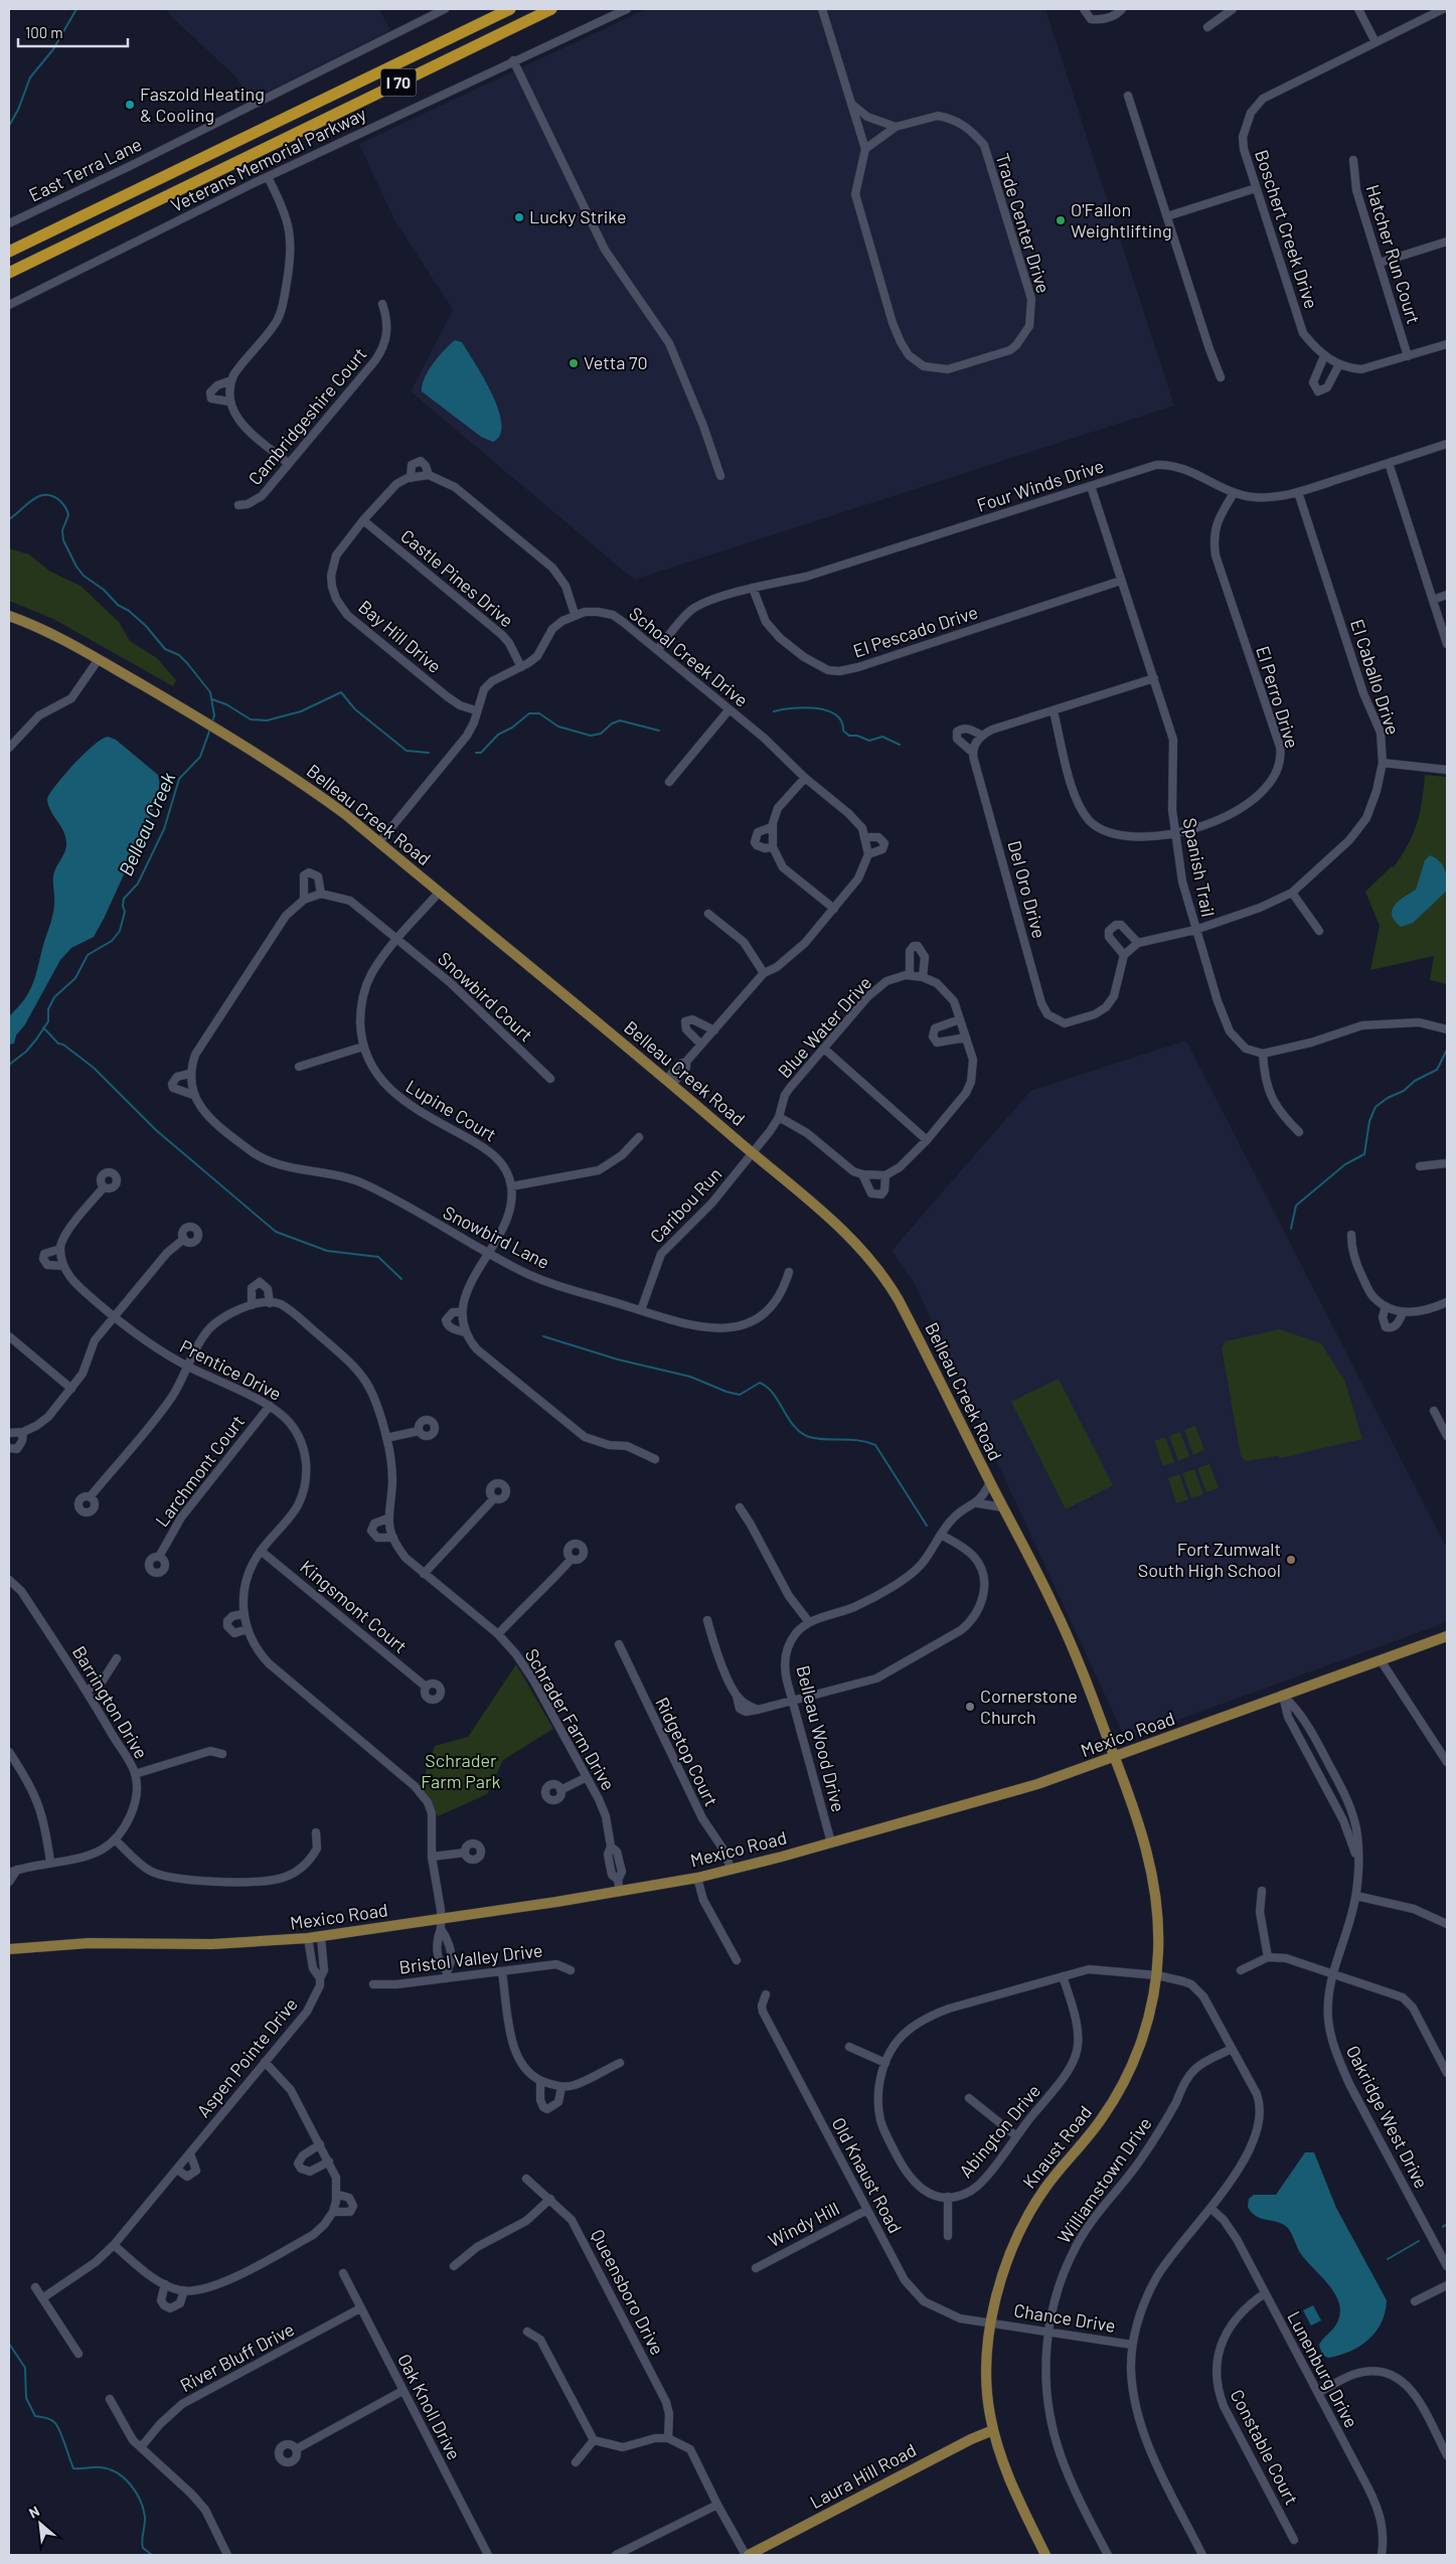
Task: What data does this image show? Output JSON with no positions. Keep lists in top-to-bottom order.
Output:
{
  "streets": {
    "highway": ["I 70"],
    "main road": [
      "Belleau Creek Road",
      "Mexico Road",
      "Knaust Road",
      "Laura Hill Road"
    ],
    "street": [
      "Veterans Memorial Parkway",
      "East Terra Lane",
      "Trade Center Drive",
      "Boschert Creek Drive",
      "Hatcher Run Court",
      "Cambridgeshire Court",
      "Four Winds Drive",
      "Castle Pines Drive",
      "El Pescado Drive",
      "Bay Hill Drive",
      "Schoal Creek Drive",
      "El Caballo Drive",
      "El Perro Drive",
      "Spanish Trail",
      "Del Oro Drive",
      "Snowbird Court",
      "Blue Water Drive",
      "Lupine Court",
      "Caribou Run",
      "Snowbird Lane",
      "Prentice Drive",
      "Larchmont Court",
      "Kingsmont Court",
      "Barrington Drive",
      "Schrader Farm Drive",
      "Belleau Wood Drive",
      "Ridgetop Court",
      "Bristol Valley Drive",
      "Aspen Pointe Drive",
      "Oakridge West Drive",
      "Abington Drive",
      "Old Knaust Road",
      "Williamstown Drive",
      "Windy Hill",
      "Queensboro Drive",
      "Chance Drive",
      "River Bluff Drive",
      "Lunenburg Drive",
      "Oak Knoll Drive",
      "Constable Court"
    ]
  },
  "crossings": [
    ["Boschert Creek Drive", "Hatcher Run Court"],
    ["Four Winds Drive", "El Pescado Drive"],
    ["Four Winds Drive", "Schoal Creek Drive"],
    ["Four Winds Drive", "El Caballo Drive"],
    ["Four Winds Drive", "El Perro Drive"],
    ["Four Winds Drive", "Spanish Trail"],
    ["Castle Pines Drive", "Bay Hill Drive"],
    ["El Pescado Drive", "Spanish Trail"],
    ["Bay Hill Drive", "Schoal Creek Drive"],
    ["El Caballo Drive", "Spanish Trail"],
    ["El Perro Drive", "Spanish Trail"],
    ["Belleau Creek Road", "Blue Water Drive"],
    ["Belleau Creek Road", "Lupine Court"],
    ["Belleau Creek Road", "Caribou Run"],
    ["Belleau Creek Road", "Mexico Road"],
    ["Belleau Creek Road", "Knaust Road"],
    ["Snowbird Court", "Lupine Court"],
    ["Blue Water Drive", "Caribou Run"],
    ["Caribou Run", "Snowbird Lane"],
    ["Prentice Drive", "Larchmont Court"],
    ["Prentice Drive", "Kingsmont Court"],
    ["Prentice Drive", "Schrader Farm Drive"],
    ["Prentice Drive", "Mexico Road"],
    ["Prentice Drive", "Bristol Valley Drive"],
    ["Schrader Farm Drive", "Mexico Road"],
    ["Mexico Road", "Belleau Wood Drive"],
    ["Mexico Road", "Ridgetop Court"],
    ["Mexico Road", "Aspen Pointe Drive"],
    ["Mexico Road", "Oakridge West Drive"],
    ["Mexico Road", "Knaust Road"],
    ["Knaust Road", "Old Knaust Road"],
    ["Knaust Road", "Chance Drive"],
    ["Knaust Road", "Laura Hill Road"],
    ["Old Knaust Road", "Windy Hill"],
    ["Old Knaust Road", "Chance Drive"],
    ["Williamstown Drive", "Chance Drive"],
    ["River Bluff Drive", "Oak Knoll Drive"],
    ["Lunenburg Drive", "Constable Court"]
  ],
  "water": ["Belleau Creek"],
  "parks": ["Schrader Farm Park"],
  "places": [
    "Faszold Heating & Cooling",
    "Lucky Strike",
    "O'Fallon Weightlifting",
    "Vetta 70",
    "Fort Zumwalt South High School",
    "Cornerstone Church"
  ],
  "scale_bar": "100 m",
  "north": "top left"
}
